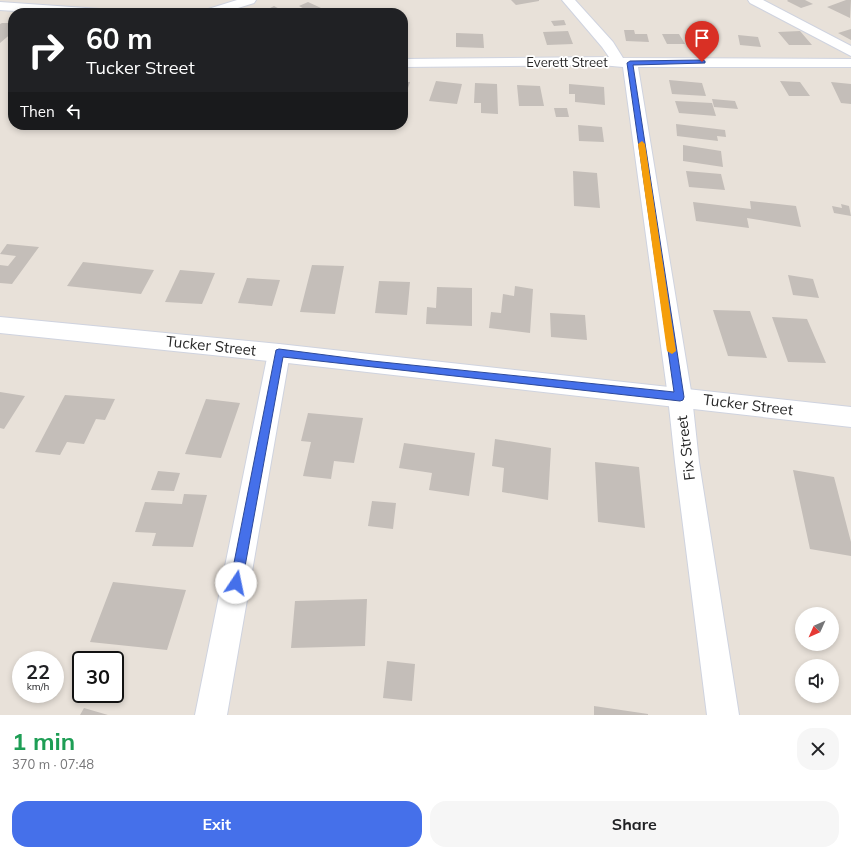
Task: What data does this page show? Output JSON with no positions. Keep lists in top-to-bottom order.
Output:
{
  "streets": {
    "street": ["Everett Street", "Tucker Street", "Fix Street"]
  },
  "crossings": [
    ["Everett Street", "Fix Street"],
    ["Tucker Street", "Fix Street"]
  ],
  "north": "bottom left",
  "page": {
    "turn": ["60 m", "Tucker Street"],
    "then": "Then",
    "speed": "22 km/h",
    "limit": "30",
    "heading": ["1 min", "370 m · 07:48"],
    "buttons": ["Exit", "Share"]
  }
}
